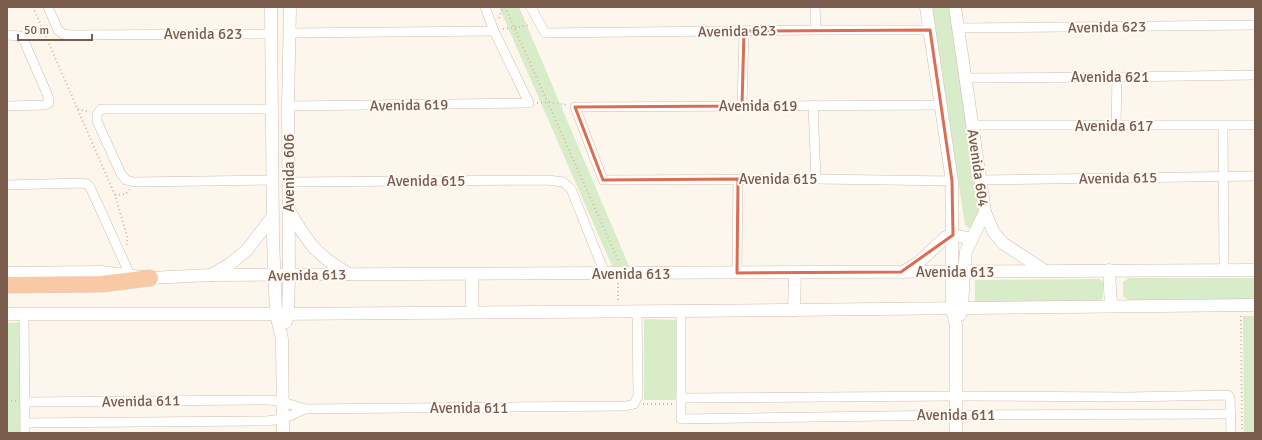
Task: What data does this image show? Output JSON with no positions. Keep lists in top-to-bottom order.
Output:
{
  "streets": {
    "street": [
      "Avenida 623",
      "Avenida 621",
      "Avenida 619",
      "Avenida 617",
      "Avenida 604",
      "Avenida 606",
      "Avenida 615",
      "Avenida 613",
      "Avenida 611"
    ]
  },
  "crossings": [
    ["Avenida 623", "Avenida 604"],
    ["Avenida 623", "Avenida 606"],
    ["Avenida 621", "Avenida 604"],
    ["Avenida 619", "Avenida 604"],
    ["Avenida 619", "Avenida 606"],
    ["Avenida 619", "Avenida 615"],
    ["Avenida 617", "Avenida 604"],
    ["Avenida 604", "Avenida 615"],
    ["Avenida 604", "Avenida 613"],
    ["Avenida 604", "Avenida 611"],
    ["Avenida 606", "Avenida 615"],
    ["Avenida 606", "Avenida 613"],
    ["Avenida 606", "Avenida 611"],
    ["Avenida 615", "Avenida 613"]
  ],
  "scale_bar": "50 m"
}
